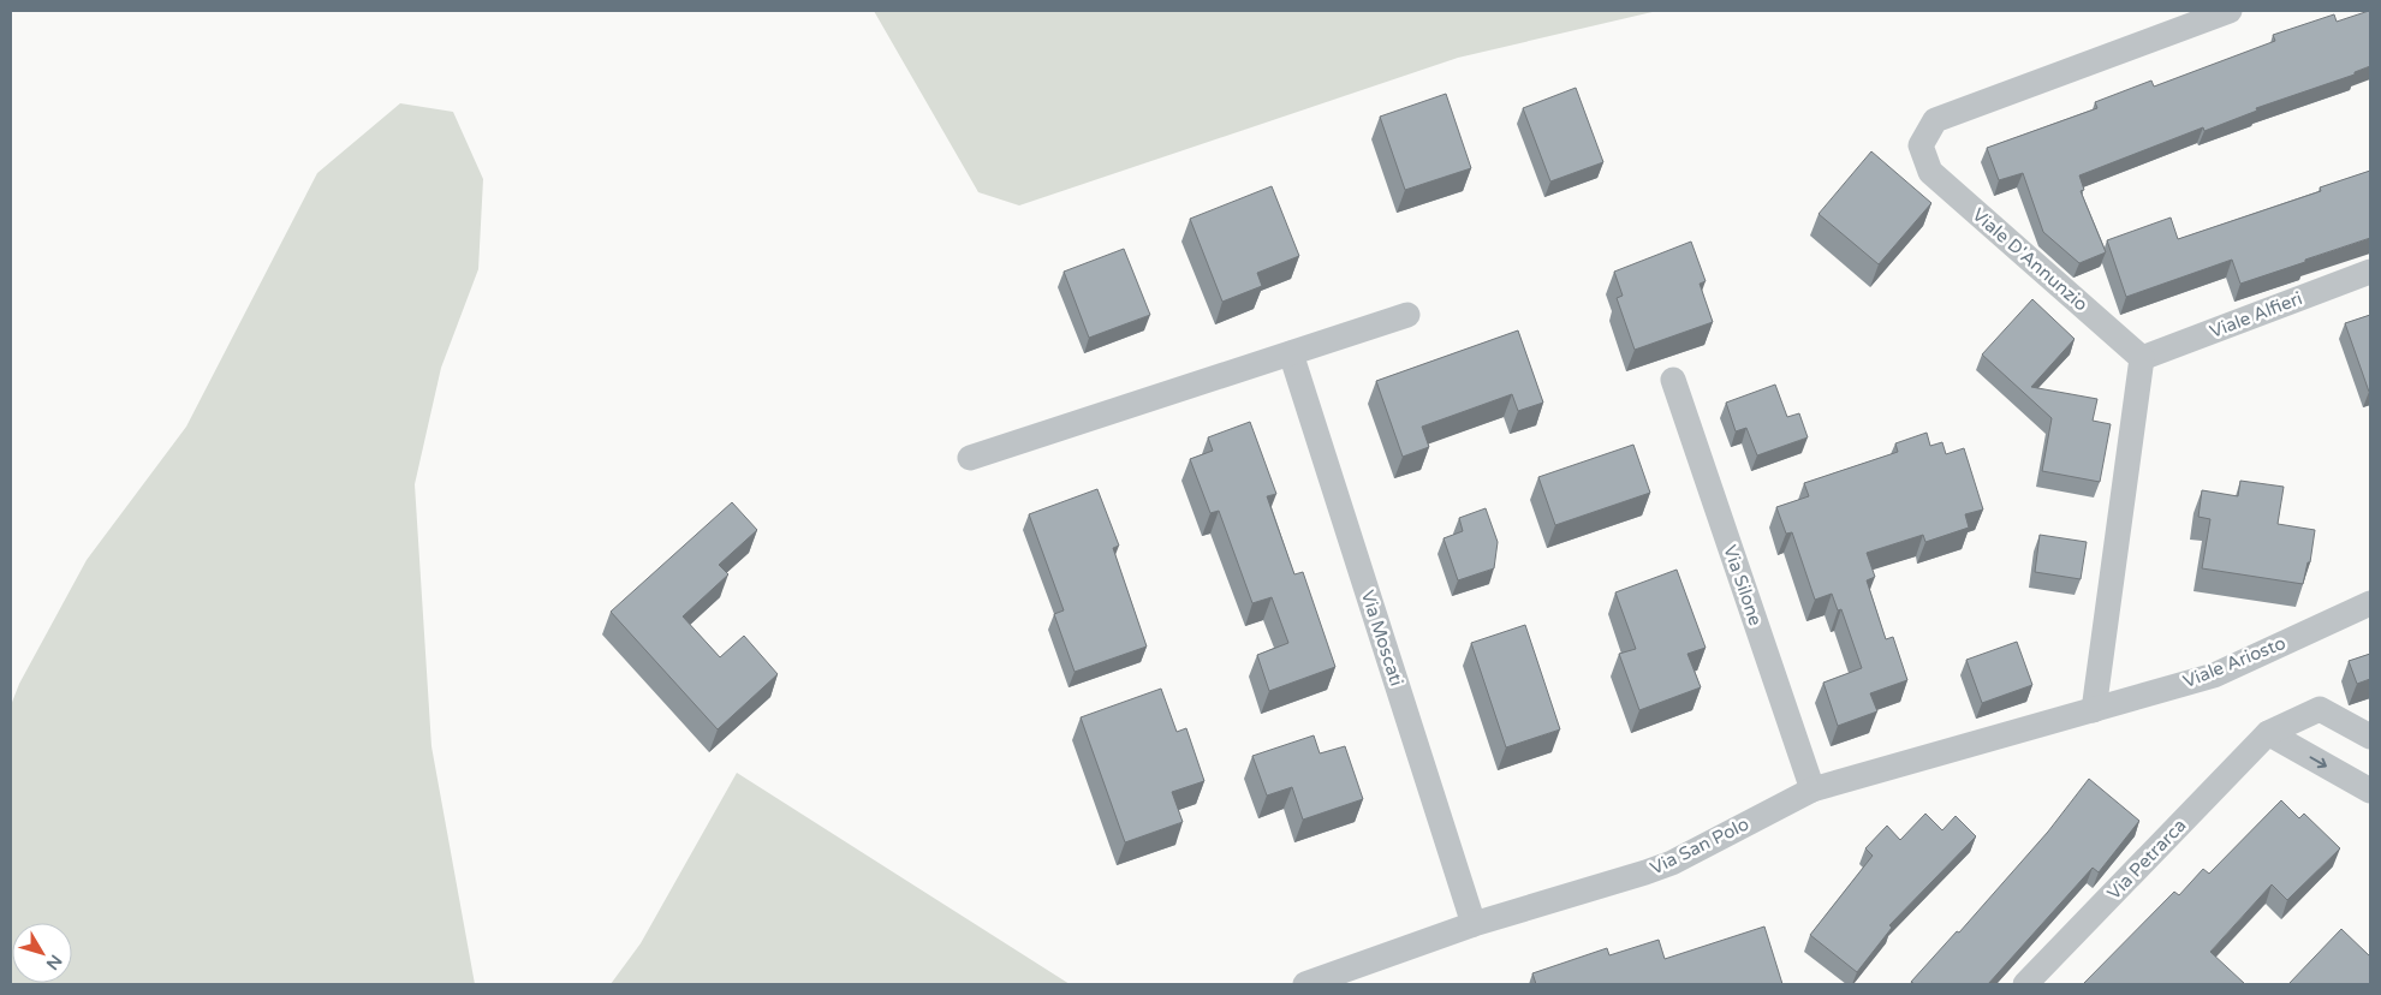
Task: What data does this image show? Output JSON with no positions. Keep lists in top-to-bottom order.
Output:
{
  "streets": {
    "street": [
      "Viale D'Annunzio",
      "Viale Alfieri",
      "Via Silone",
      "Via Moscati",
      "Viale Ariosto",
      "Via San Polo",
      "Via Petrarca"
    ]
  },
  "crossings": [
    ["Viale D'Annunzio", "Viale Alfieri"],
    ["Via Silone", "Via San Polo"],
    ["Via Moscati", "Via San Polo"],
    ["Viale Ariosto", "Via San Polo"]
  ],
  "north": "bottom right"
}
